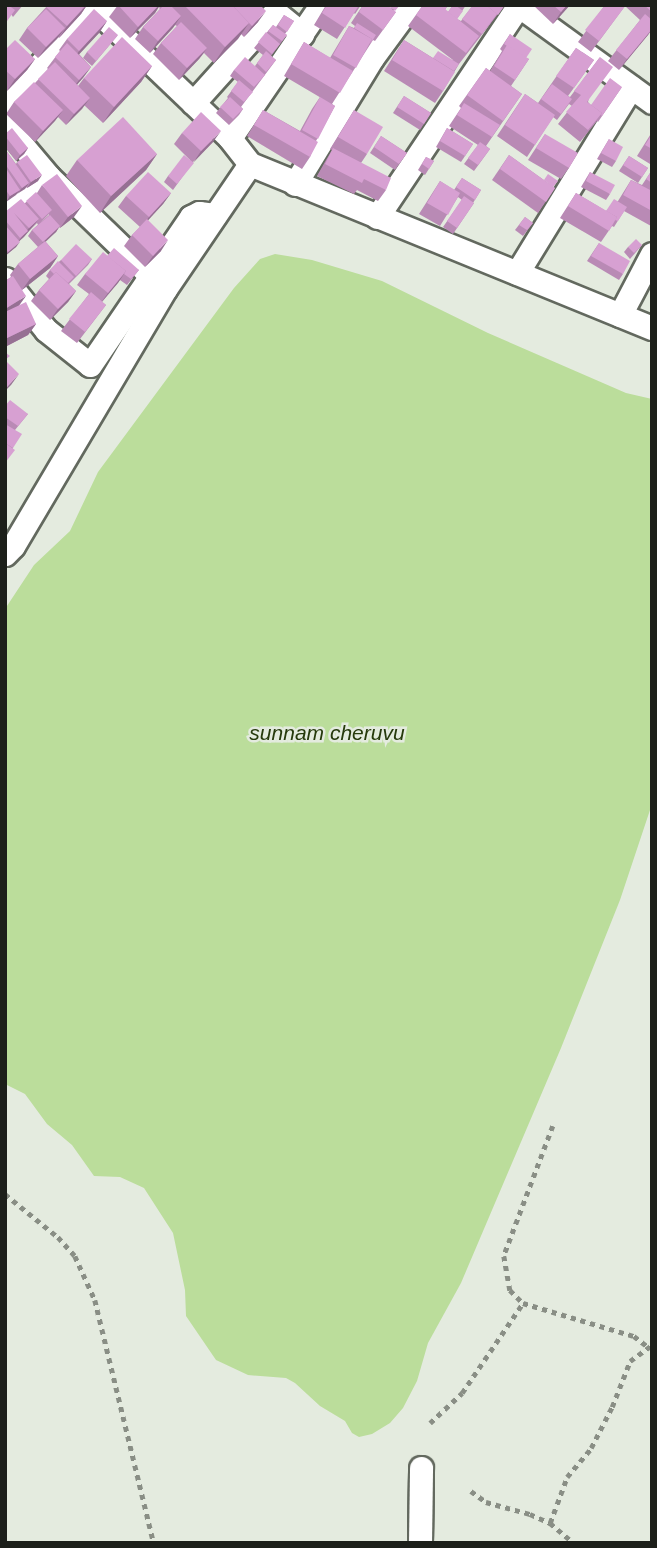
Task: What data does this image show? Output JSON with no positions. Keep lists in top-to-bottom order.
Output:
{
  "water": ["sunnam cheruvu"]
}
